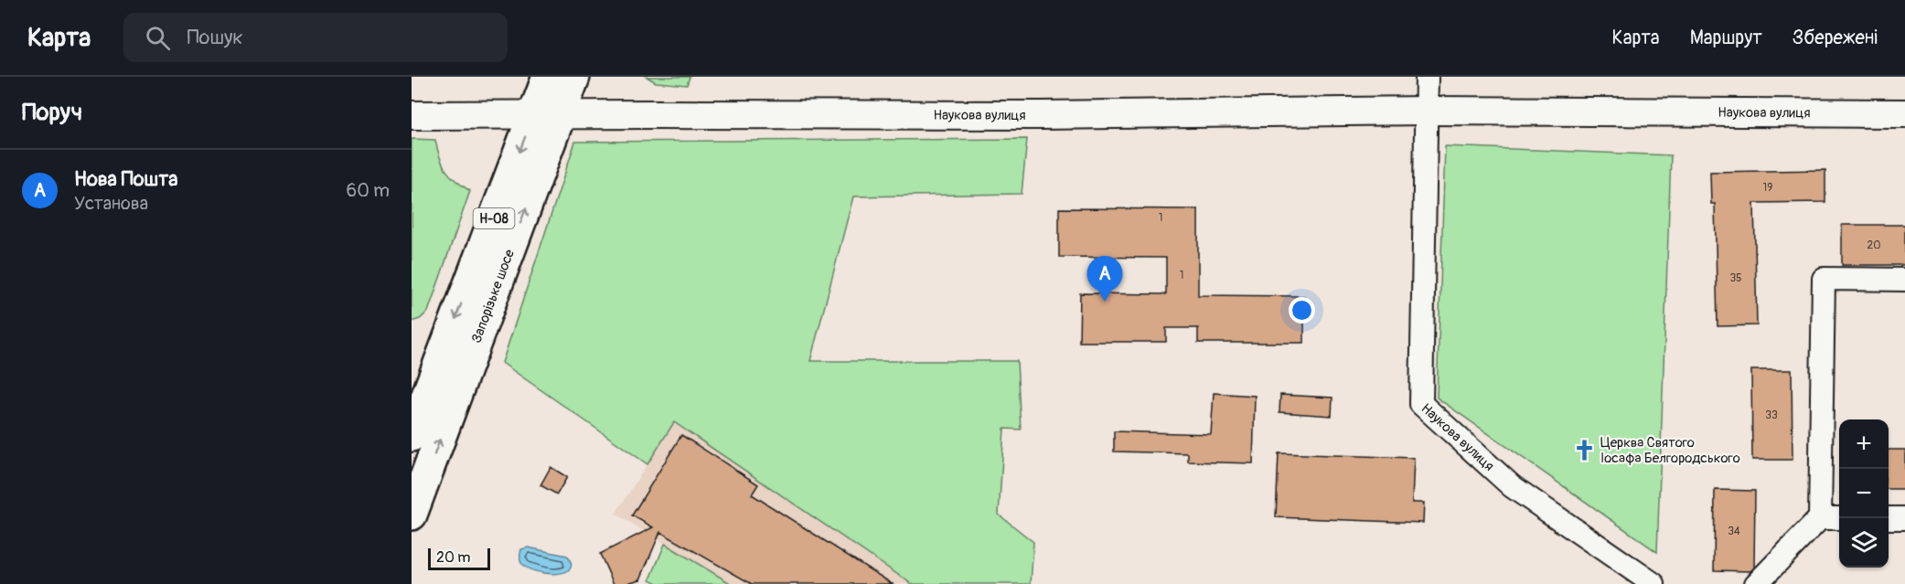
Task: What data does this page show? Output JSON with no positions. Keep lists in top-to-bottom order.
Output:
{
  "streets": {
    "main road": ["Н-08", "Запорізьке шосе"],
    "street": ["Наукова вулиця"]
  },
  "crossings": [
    ["Наукова вулиця", "Запорізьке шосе"]
  ],
  "places": {
    "church": ["Церква Святого Іосафа Белгородського"]
  },
  "house_numbers": [
    "19",
    "1",
    "20",
    "1",
    "35",
    "33",
    "34"
  ],
  "scale_bar": "20 m",
  "page": {
    "header": "Карта",
    "search": "Пошук",
    "nav": ["Карта", "Маршрут", "Збережені"],
    "heading": "Поруч",
    "list": [
      {
        "mark": "A",
        "name": "Нова Пошта",
        "note": "Установа",
        "value": "60 m"
      }
    ],
    "pins": "A",
    "map_buttons": ["+", "−"],
    "scale": "20 m"
  }
}
